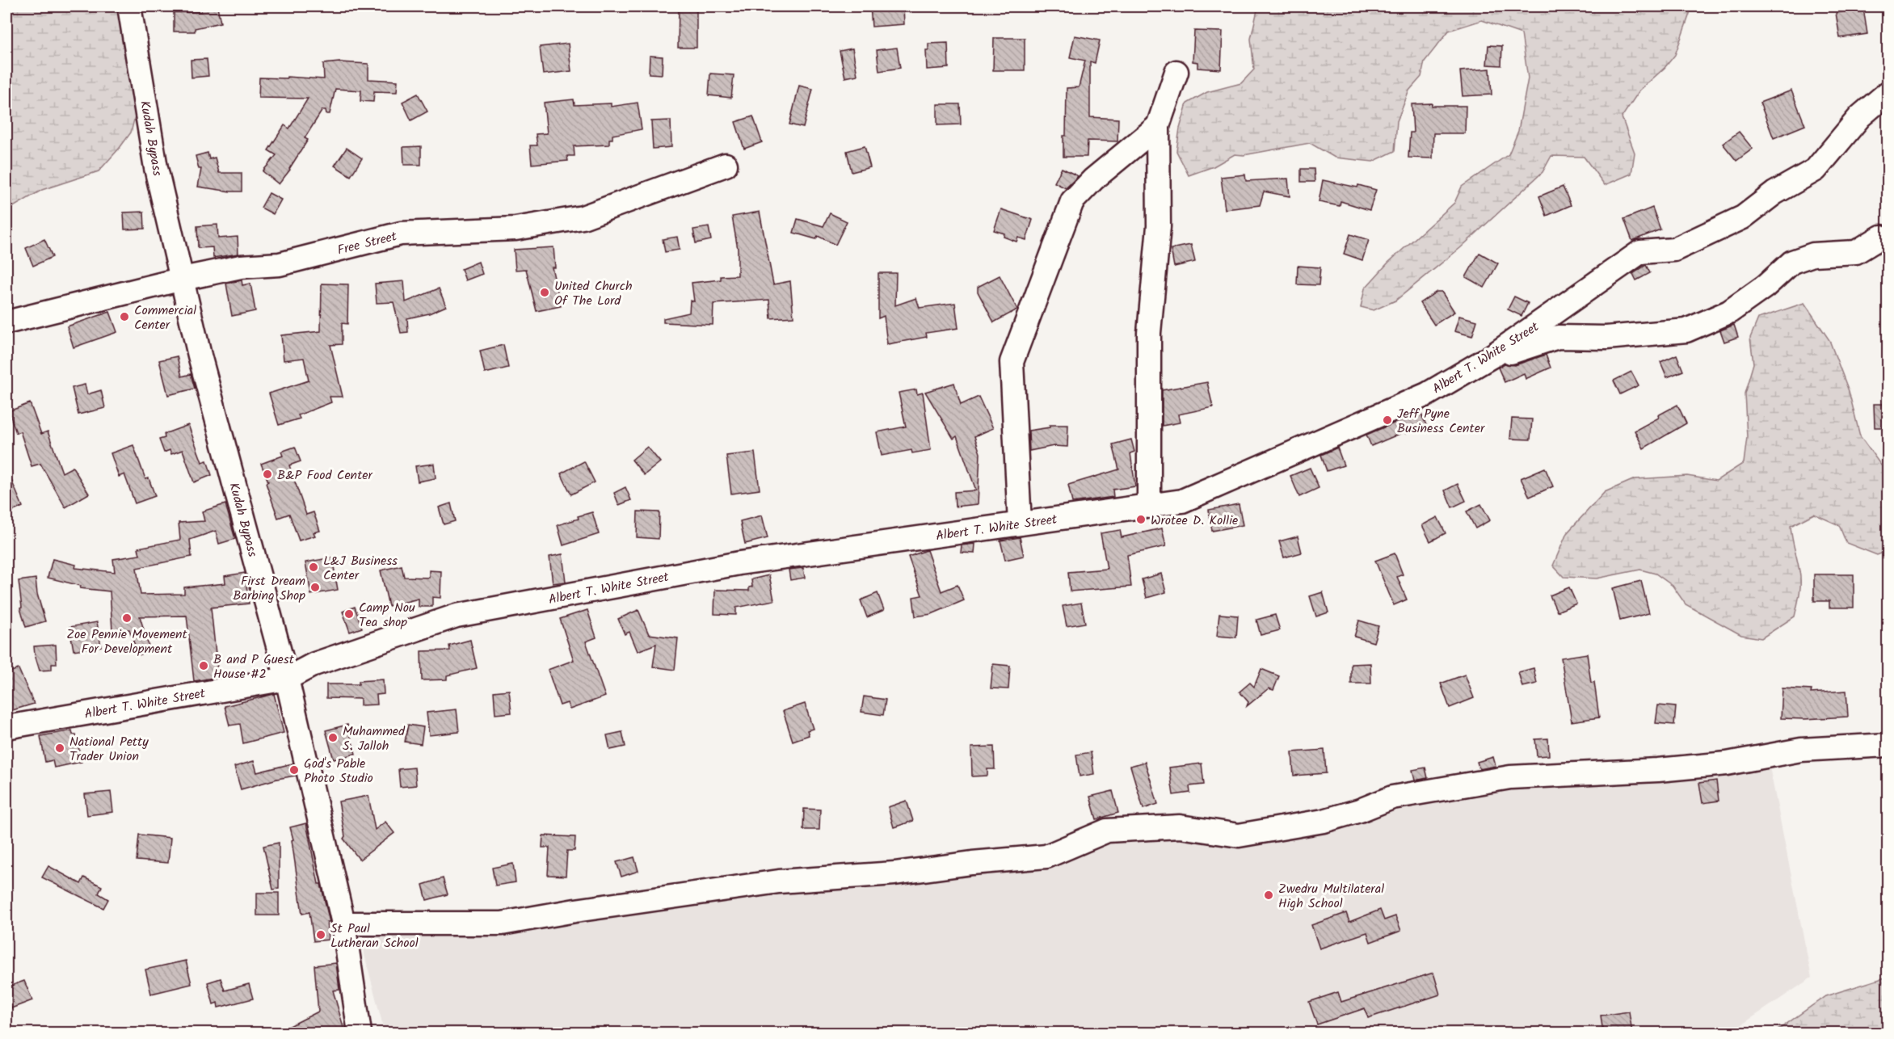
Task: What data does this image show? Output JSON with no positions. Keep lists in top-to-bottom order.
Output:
{
  "streets": {
    "street": ["Kudah Bypass", "Free Street", "Albert T. White Street"]
  },
  "crossings": [
    ["Kudah Bypass", "Free Street"],
    ["Kudah Bypass", "Albert T. White Street"]
  ],
  "places": [
    "United Church Of The Lord",
    "Commercial Center",
    "Jeff Pyne Business Center",
    "B&P Food Center",
    "Wrotee D. Kollie",
    "L&J Business Center",
    "First Dream Barbing Shop",
    "Camp Nou Tea shop",
    "Zoe Pennie Movement For Development",
    "B and P Guest House #2",
    "Muhammed S. Jalloh",
    "National Petty Trader Union",
    "God's Pable Photo Studio",
    "Zwedru Multilateral High School",
    "St Paul Lutheran School"
  ]
}
